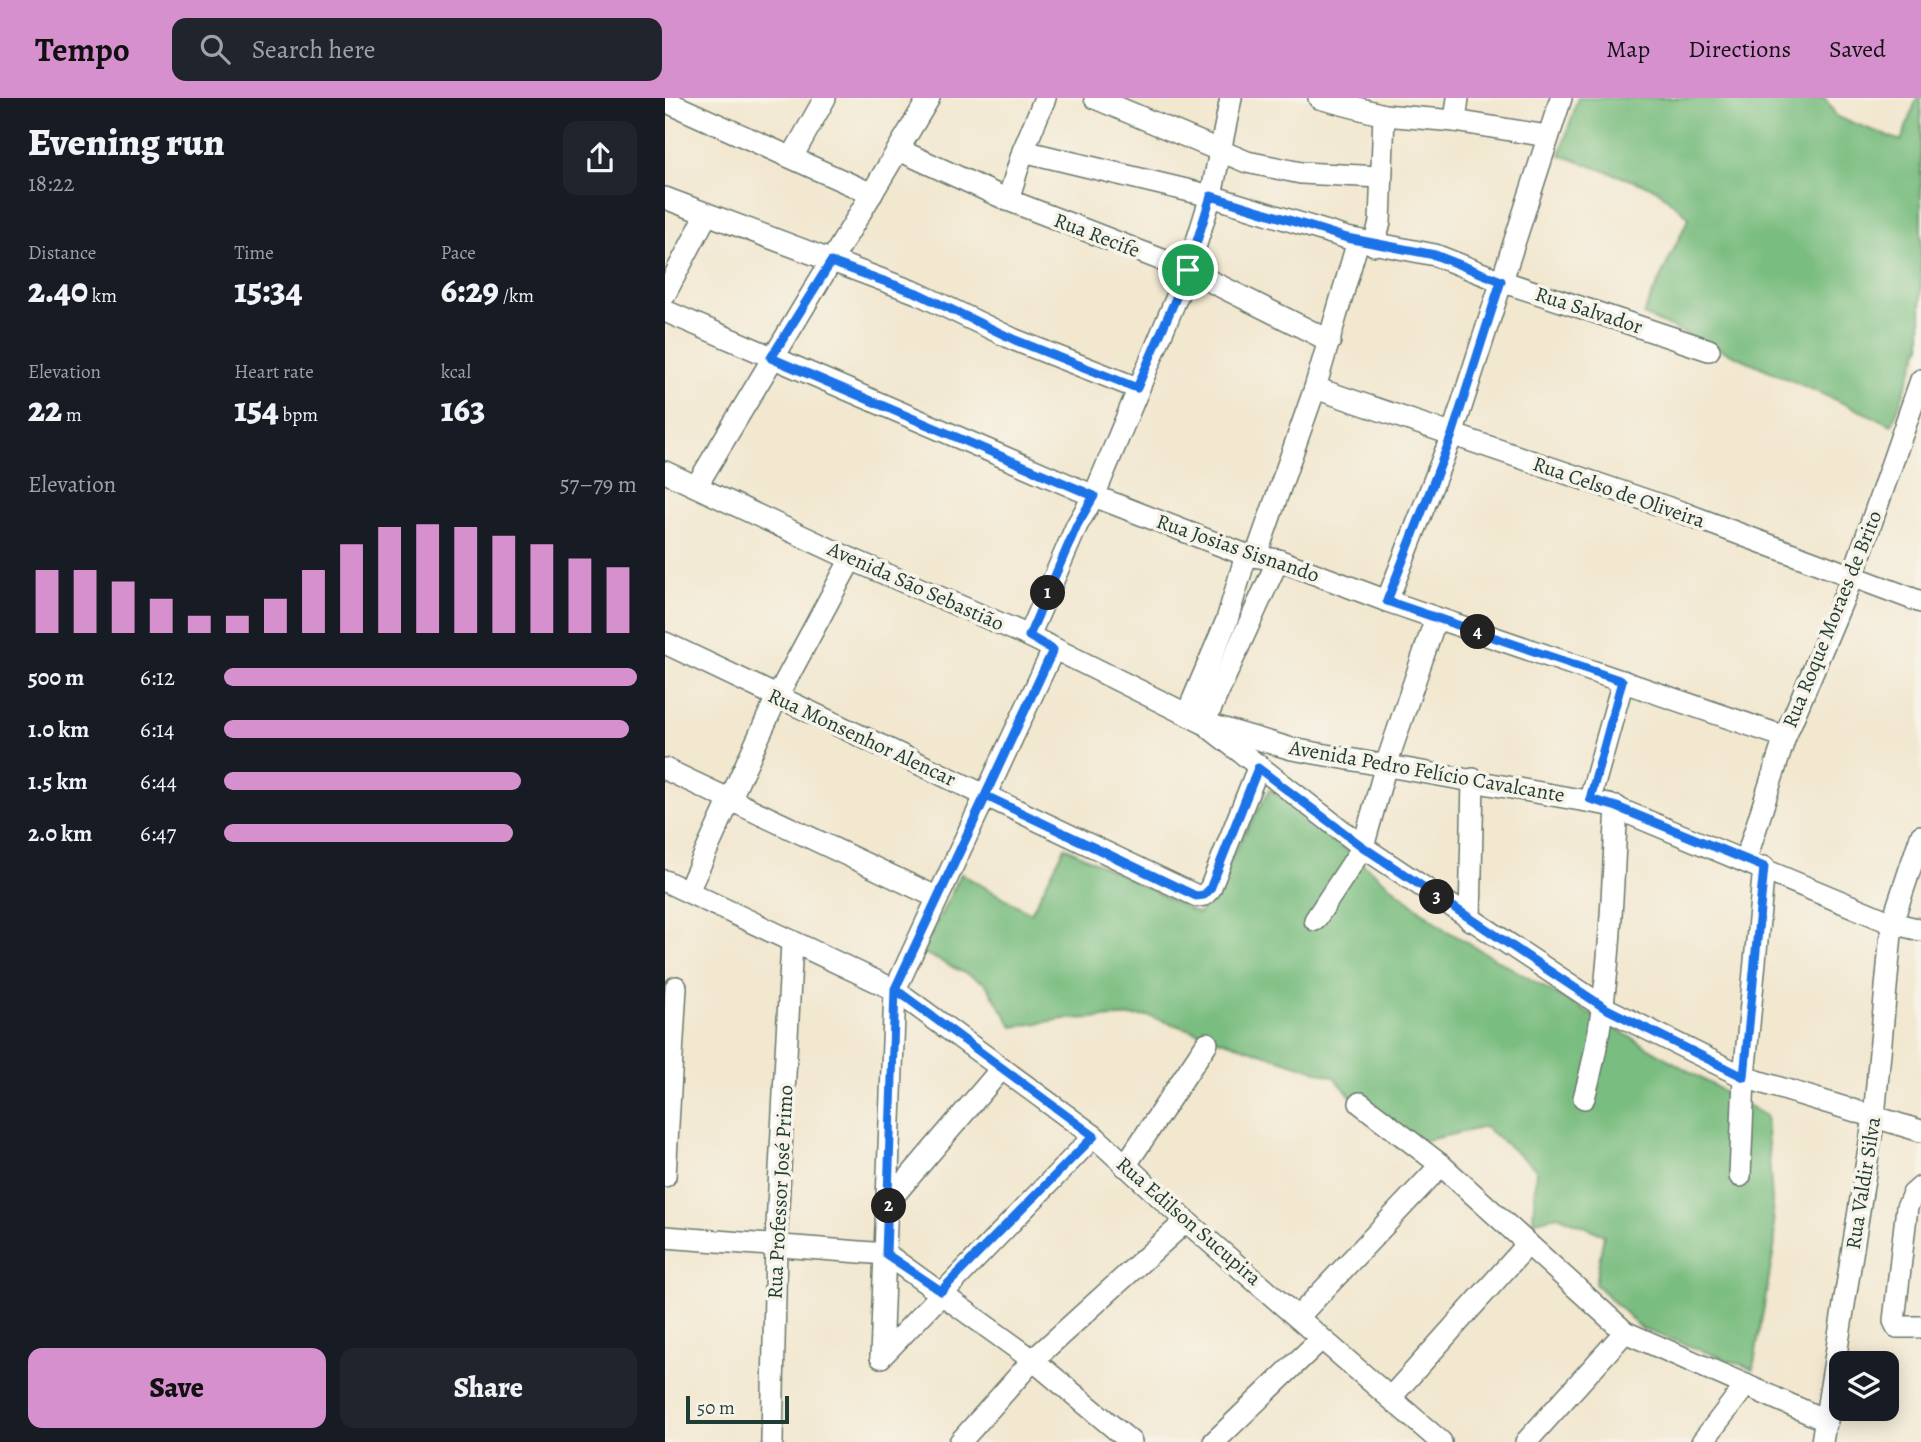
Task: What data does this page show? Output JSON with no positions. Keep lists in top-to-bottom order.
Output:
{
  "streets": {
    "street": [
      "Rua Recife",
      "Rua Salvador",
      "Rua Celso de Oliveira",
      "Rua Josias Sisnando",
      "Avenida São Sebastião",
      "Rua Roque Moraes de Brito",
      "Rua Monsenhor Alencar",
      "Avenida Pedro Felício Cavalcante",
      "Rua Valdir Silva",
      "Rua Professor José Primo",
      "Rua Edilson Sucupira"
    ]
  },
  "crossings": [
    ["Rua Celso de Oliveira", "Rua Roque Moraes de Brito"],
    ["Rua Josias Sisnando", "Rua Roque Moraes de Brito"],
    ["Avenida São Sebastião", "Avenida Pedro Felício Cavalcante"],
    ["Rua Roque Moraes de Brito", "Avenida Pedro Felício Cavalcante"],
    ["Avenida Pedro Felício Cavalcante", "Rua Valdir Silva"],
    ["Rua Professor José Primo", "Rua Edilson Sucupira"]
  ],
  "scale_bar": "50 m",
  "page": {
    "header": "Tempo",
    "search": "Search here",
    "nav": ["Map", "Directions", "Saved"],
    "heading": ["Evening run", "18:22"],
    "stats": [
      ["Distance", "2.40 km"],
      ["Time", "15:34"],
      ["Pace", "6:29 /km"],
      ["Elevation", "22 m"],
      ["Heart rate", "154 bpm"],
      ["kcal", "163"]
    ],
    "chart": ["Elevation", "57–79 m"],
    "pins": [
      "1",
      "4",
      "3",
      "2"
    ],
    "list": [
      {
        "name": "500 m",
        "note": "6:12"
      },
      {
        "name": "1.0 km",
        "note": "6:14"
      },
      {
        "name": "1.5 km",
        "note": "6:44"
      },
      {
        "name": "2.0 km",
        "note": "6:47"
      }
    ],
    "buttons": ["Save", "Share"],
    "scale": "50 m"
  }
}
